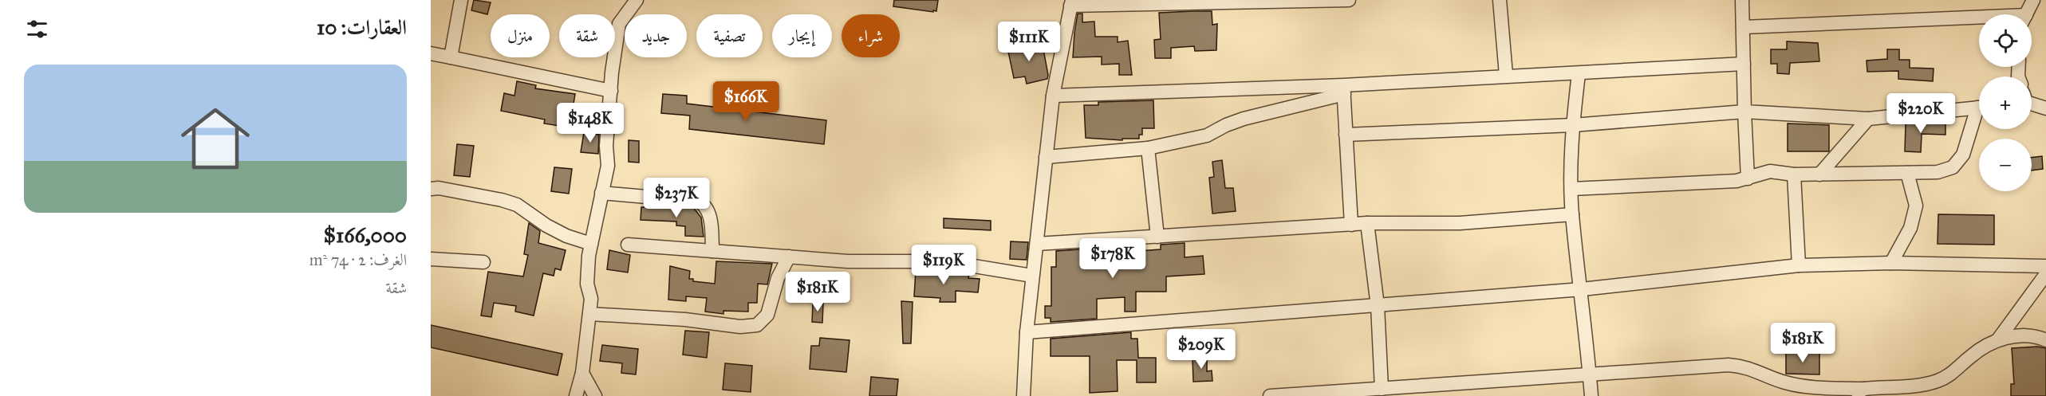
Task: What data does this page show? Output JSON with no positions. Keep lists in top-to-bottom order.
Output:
{
  "page": {
    "heading": "العقارات: 10",
    "map_buttons": ["+", "−"],
    "chip": [
      "شراء",
      "إيجار",
      "تصفية",
      "جديد",
      "شقة",
      "منزل"
    ],
    "price": [
      "$111K",
      "$166K",
      "$220K",
      "$148K",
      "$237K",
      "$178K",
      "$119K",
      "$181K",
      "$181K",
      "$209K"
    ],
    "list": [
      {
        "name": "$166,000",
        "note": "الغرف: 2 · 74 m² · شقة"
      }
    ]
  }
}
